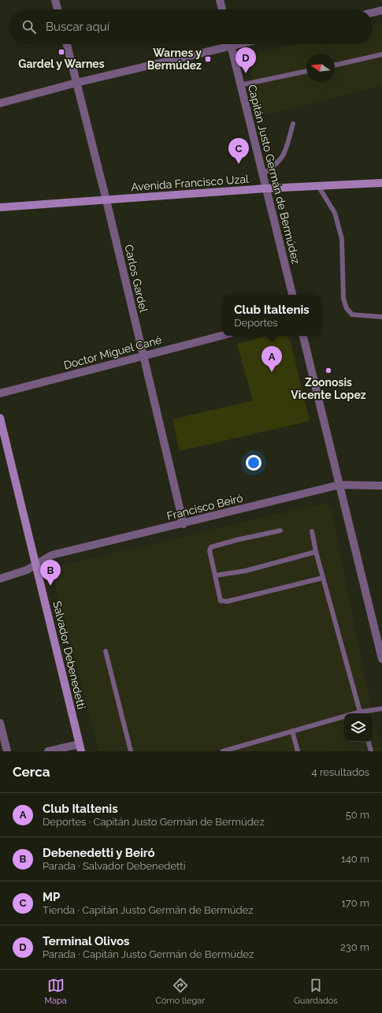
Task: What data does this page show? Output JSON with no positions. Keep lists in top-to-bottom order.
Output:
{
  "streets": {
    "main road": ["Avenida Francisco Uzal", "Salvador Debenedetti"],
    "street": [
      "Capitán Justo Germán de Bermúdez",
      "Carlos Gardel",
      "Doctor Miguel Cané",
      "Francisco Beiró"
    ]
  },
  "crossings": [
    ["Capitán Justo Germán de Bermúdez", "Avenida Francisco Uzal"],
    ["Avenida Francisco Uzal", "Carlos Gardel"],
    ["Carlos Gardel", "Doctor Miguel Cané"],
    ["Carlos Gardel", "Francisco Beiró"],
    ["Francisco Beiró", "Salvador Debenedetti"]
  ],
  "places": {
    "transit": ["Gardel y Warnes", "Warnes y Bermúdez"],
    "other": ["Zoonosis Vicente Lopez"]
  },
  "north": "left",
  "page": {
    "search": "Buscar aquí",
    "pins": [
      "D",
      "C",
      "A",
      "B"
    ],
    "popup": ["Club Italtenis", "Deportes"],
    "heading": ["Cerca", "4 resultados"],
    "list": [
      {
        "mark": "A",
        "name": "Club Italtenis",
        "note": "Deportes · Capitán Justo Germán de Bermúdez",
        "value": "50 m"
      },
      {
        "mark": "B",
        "name": "Debenedetti y Beiró",
        "note": "Parada · Salvador Debenedetti",
        "value": "140 m"
      },
      {
        "mark": "C",
        "name": "MP",
        "note": "Tienda · Capitán Justo Germán de Bermúdez",
        "value": "170 m"
      },
      {
        "mark": "D",
        "name": "Terminal Olivos",
        "note": "Parada · Capitán Justo Germán de Bermúdez",
        "value": "230 m"
      }
    ],
    "nav": ["Mapa", "Cómo llegar", "Guardados"]
  }
}
